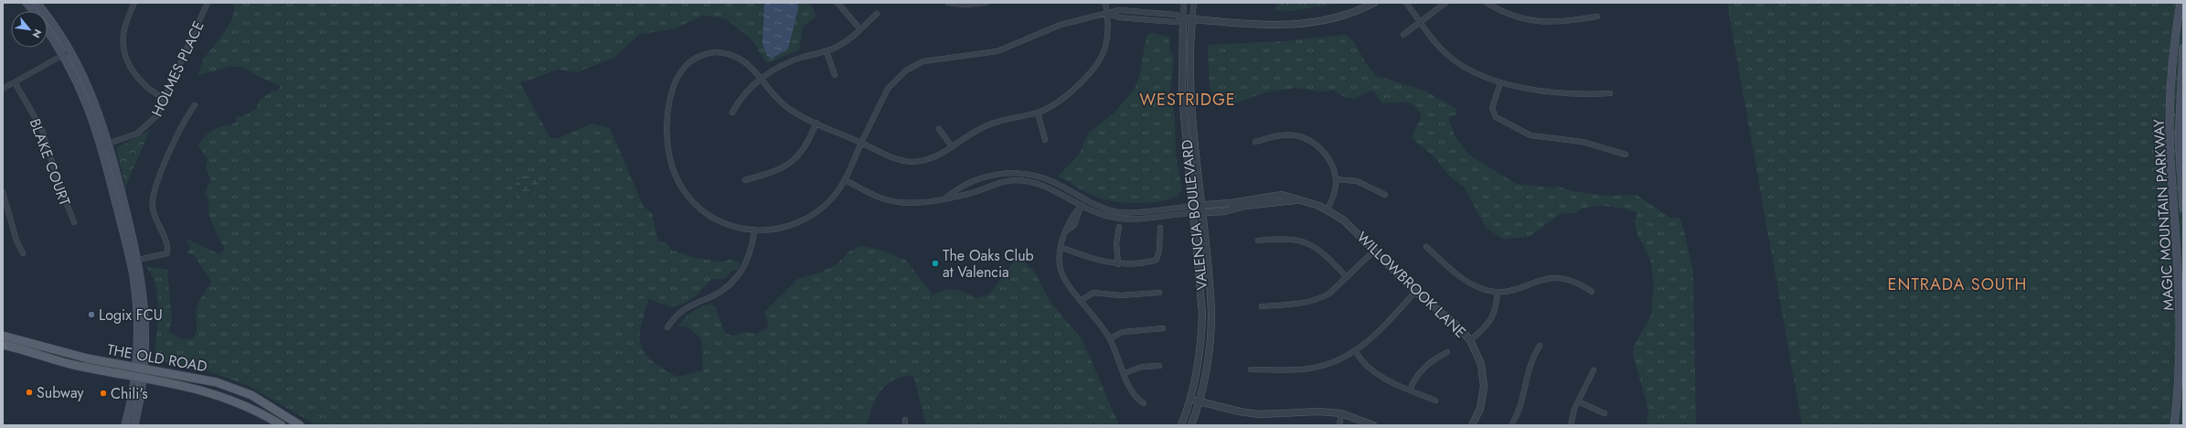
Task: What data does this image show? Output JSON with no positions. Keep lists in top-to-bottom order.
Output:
{
  "streets": {
    "main road": ["MAGIC MOUNTAIN PARKWAY", "THE OLD ROAD"],
    "street": [
      "HOLMES PLACE",
      "BLAKE COURT",
      "VALENCIA BOULEVARD",
      "WILLOWBROOK LANE"
    ]
  },
  "crossings": [
    ["VALENCIA BOULEVARD", "WILLOWBROOK LANE"]
  ],
  "districts": ["WESTRIDGE", "ENTRADA SOUTH"],
  "places": [
    "The Oaks Club at Valencia",
    "Logix FCU",
    "Subway",
    "Chili's"
  ],
  "north": "bottom right"
}
